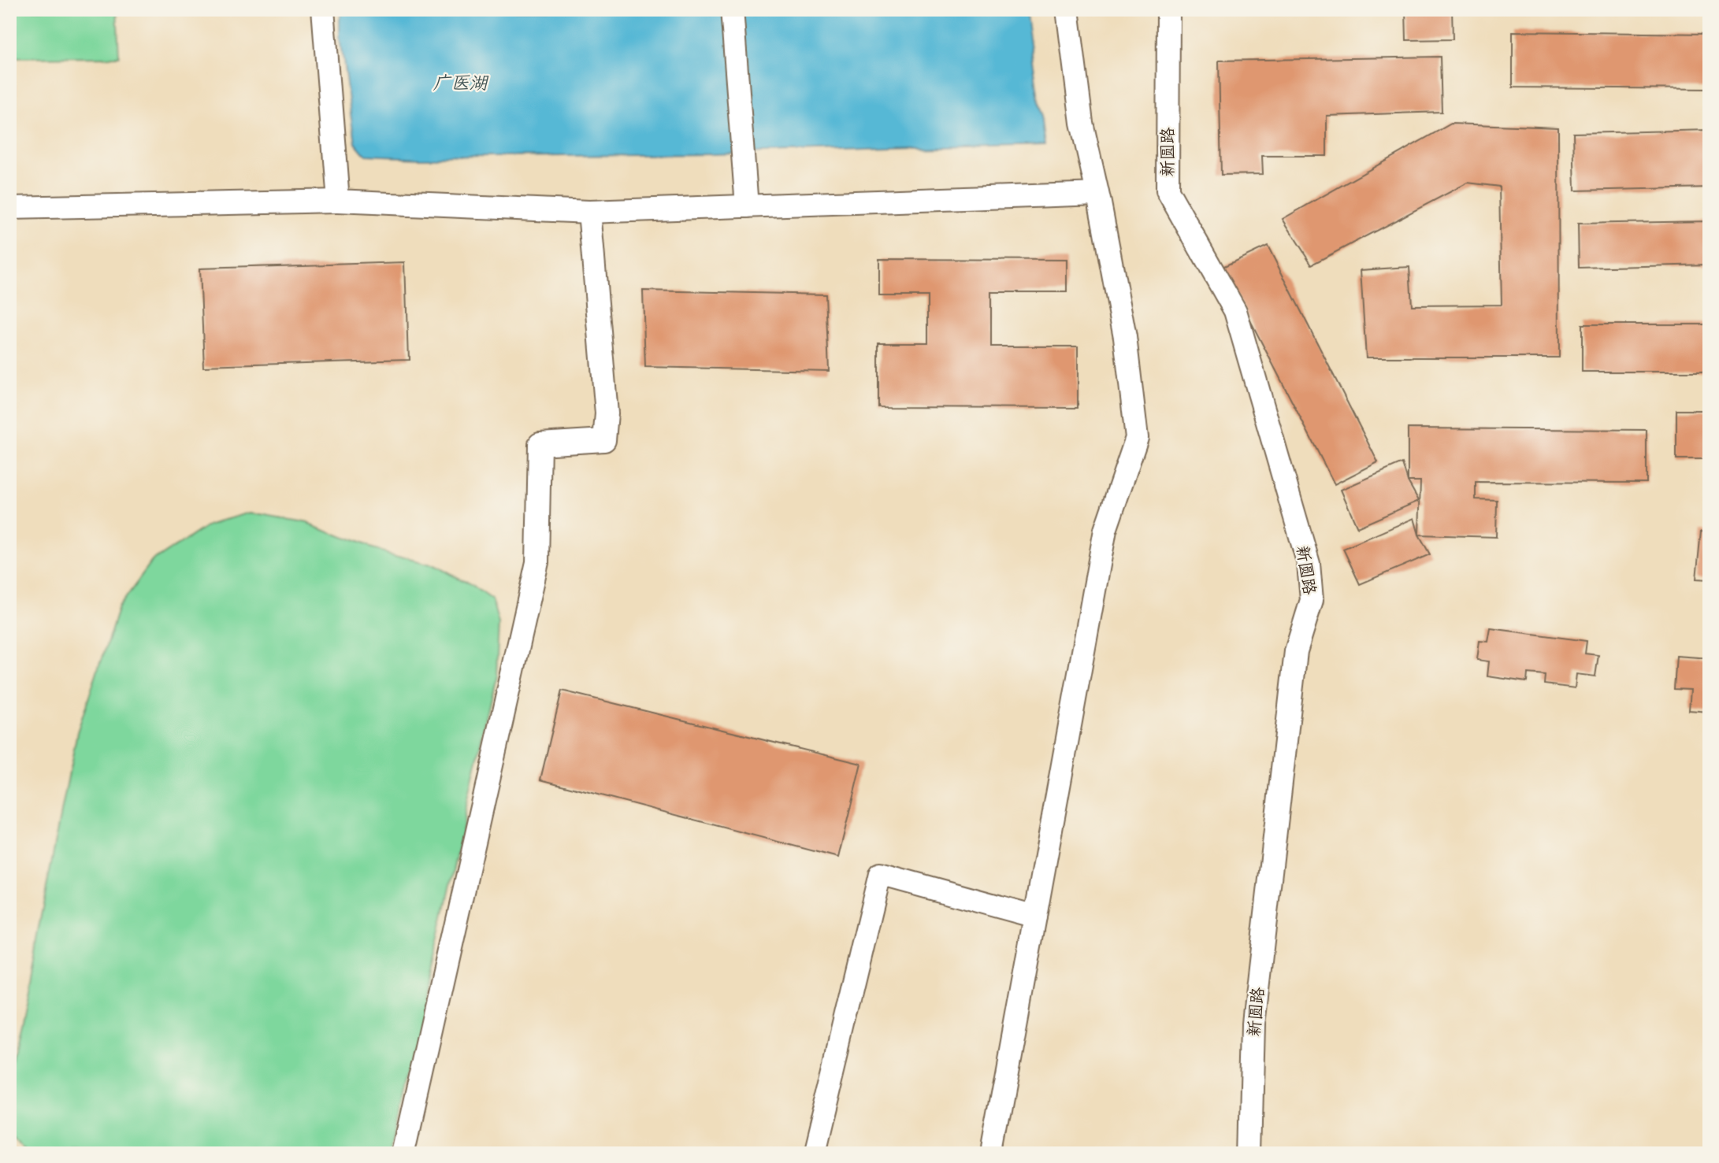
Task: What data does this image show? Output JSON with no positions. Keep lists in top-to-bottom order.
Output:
{
  "streets": {
    "street": ["新圆路"]
  },
  "water": ["广医湖"]
}
